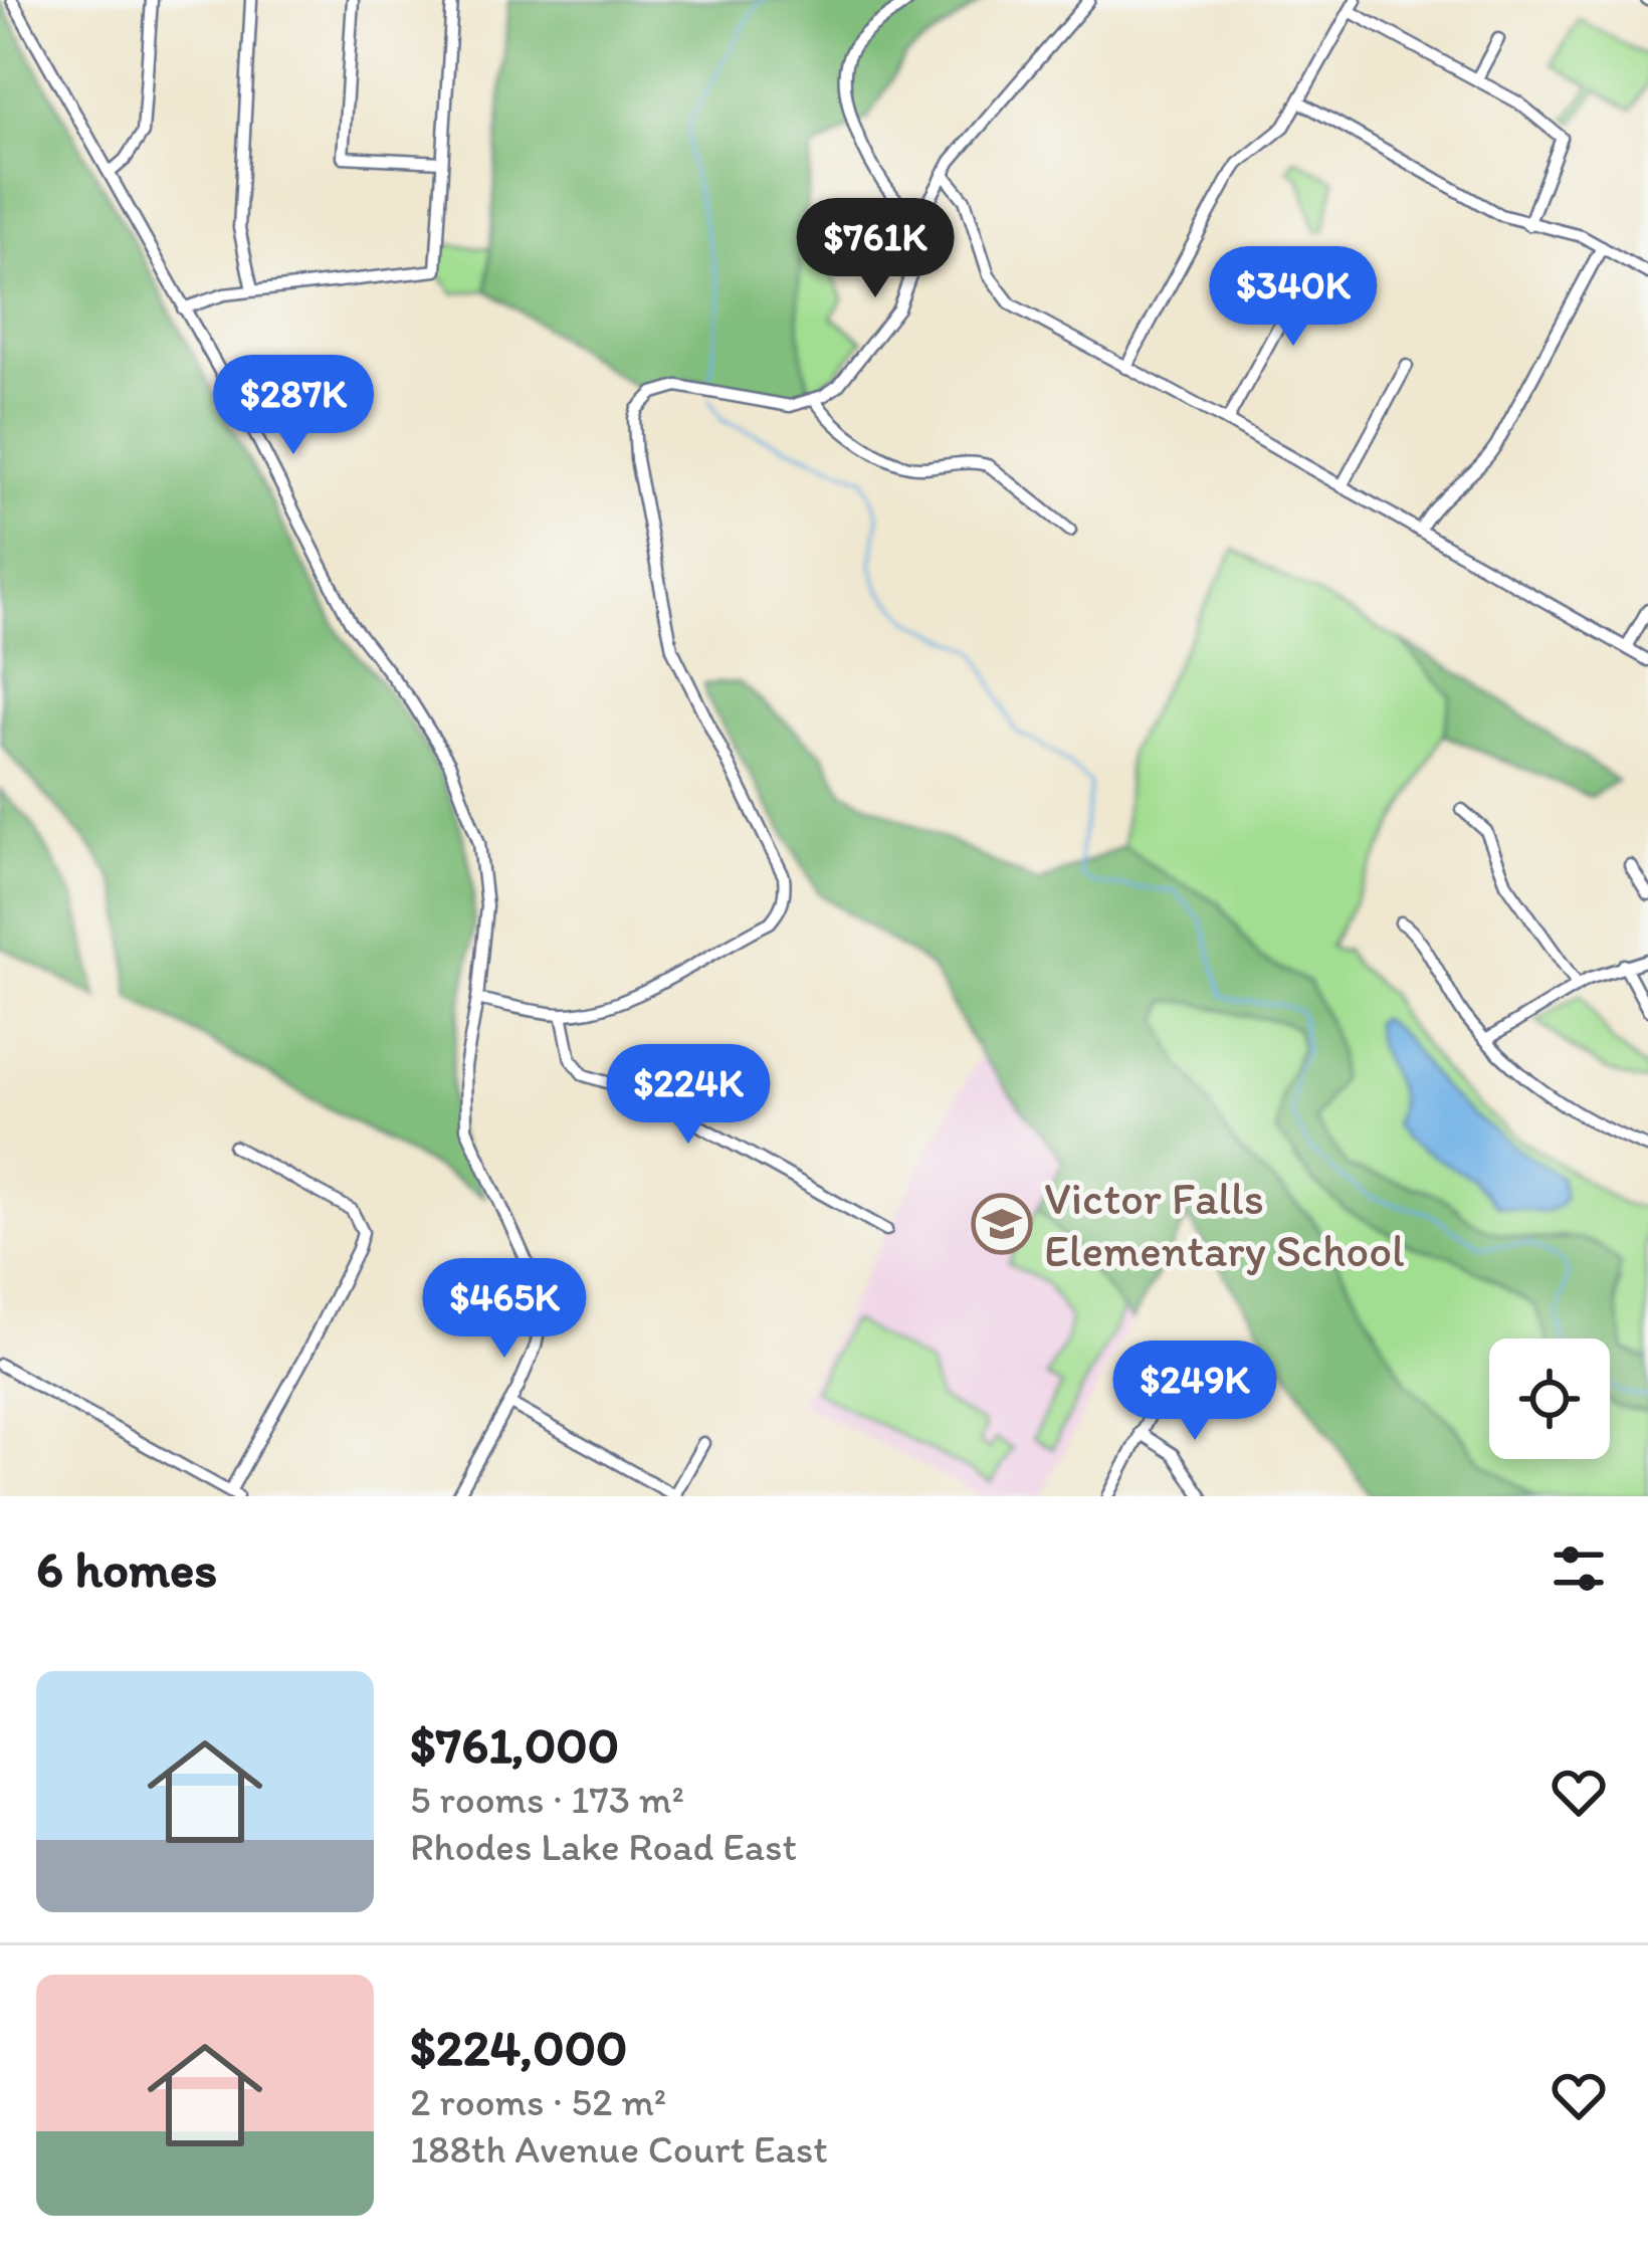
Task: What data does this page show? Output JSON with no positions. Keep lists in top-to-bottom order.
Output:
{
  "places": {
    "school or university": ["Victor Falls Elementary School"]
  },
  "page": {
    "price": [
      "$761K",
      "$340K",
      "$287K",
      "$224K",
      "$465K",
      "$249K"
    ],
    "heading": "6 homes",
    "list": [
      {
        "name": "$761,000",
        "note": "5 rooms · 173 m² · Rhodes Lake Road East"
      },
      {
        "name": "$224,000",
        "note": "2 rooms · 52 m² · 188th Avenue Court East"
      }
    ]
  }
}
